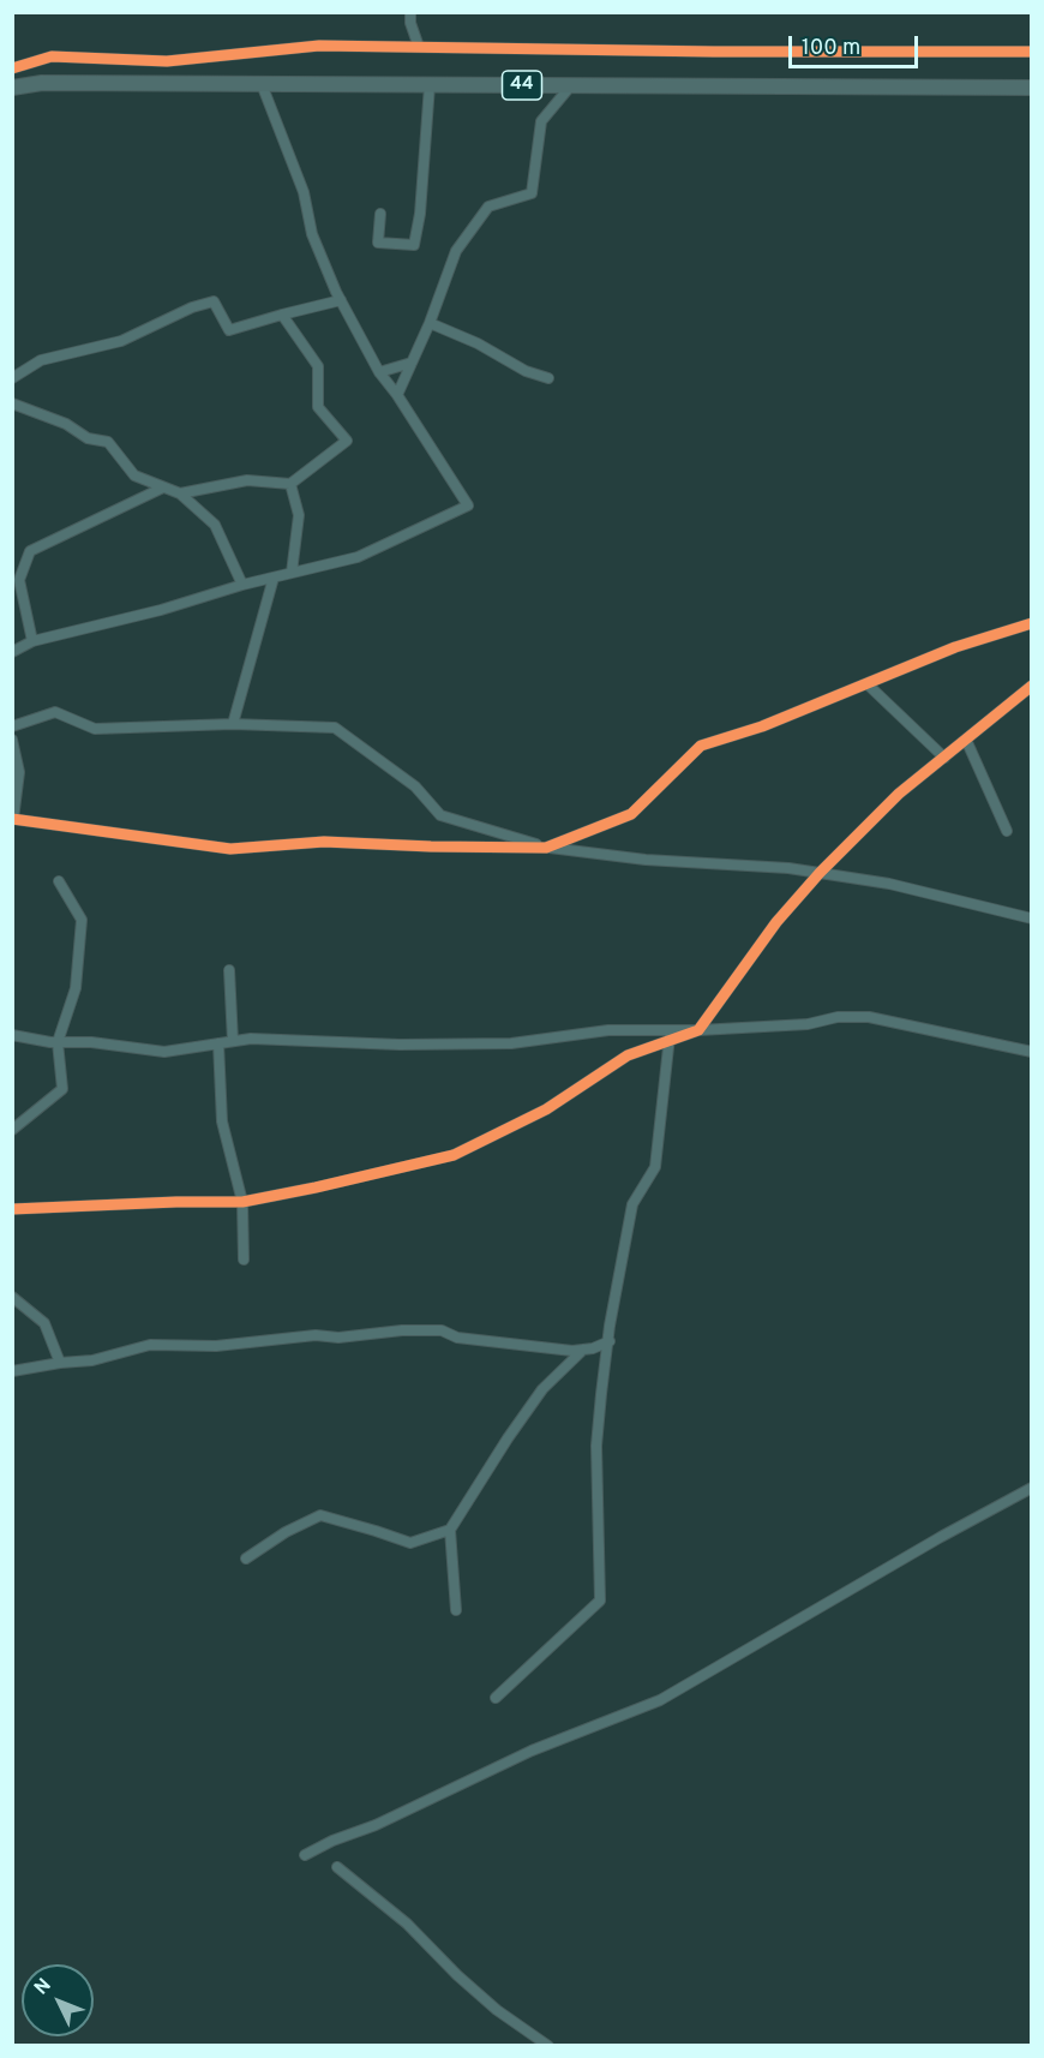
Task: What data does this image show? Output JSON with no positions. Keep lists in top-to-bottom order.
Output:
{
  "streets": {
    "main road": ["44"]
  },
  "scale_bar": "100 m",
  "north": "top left"
}
